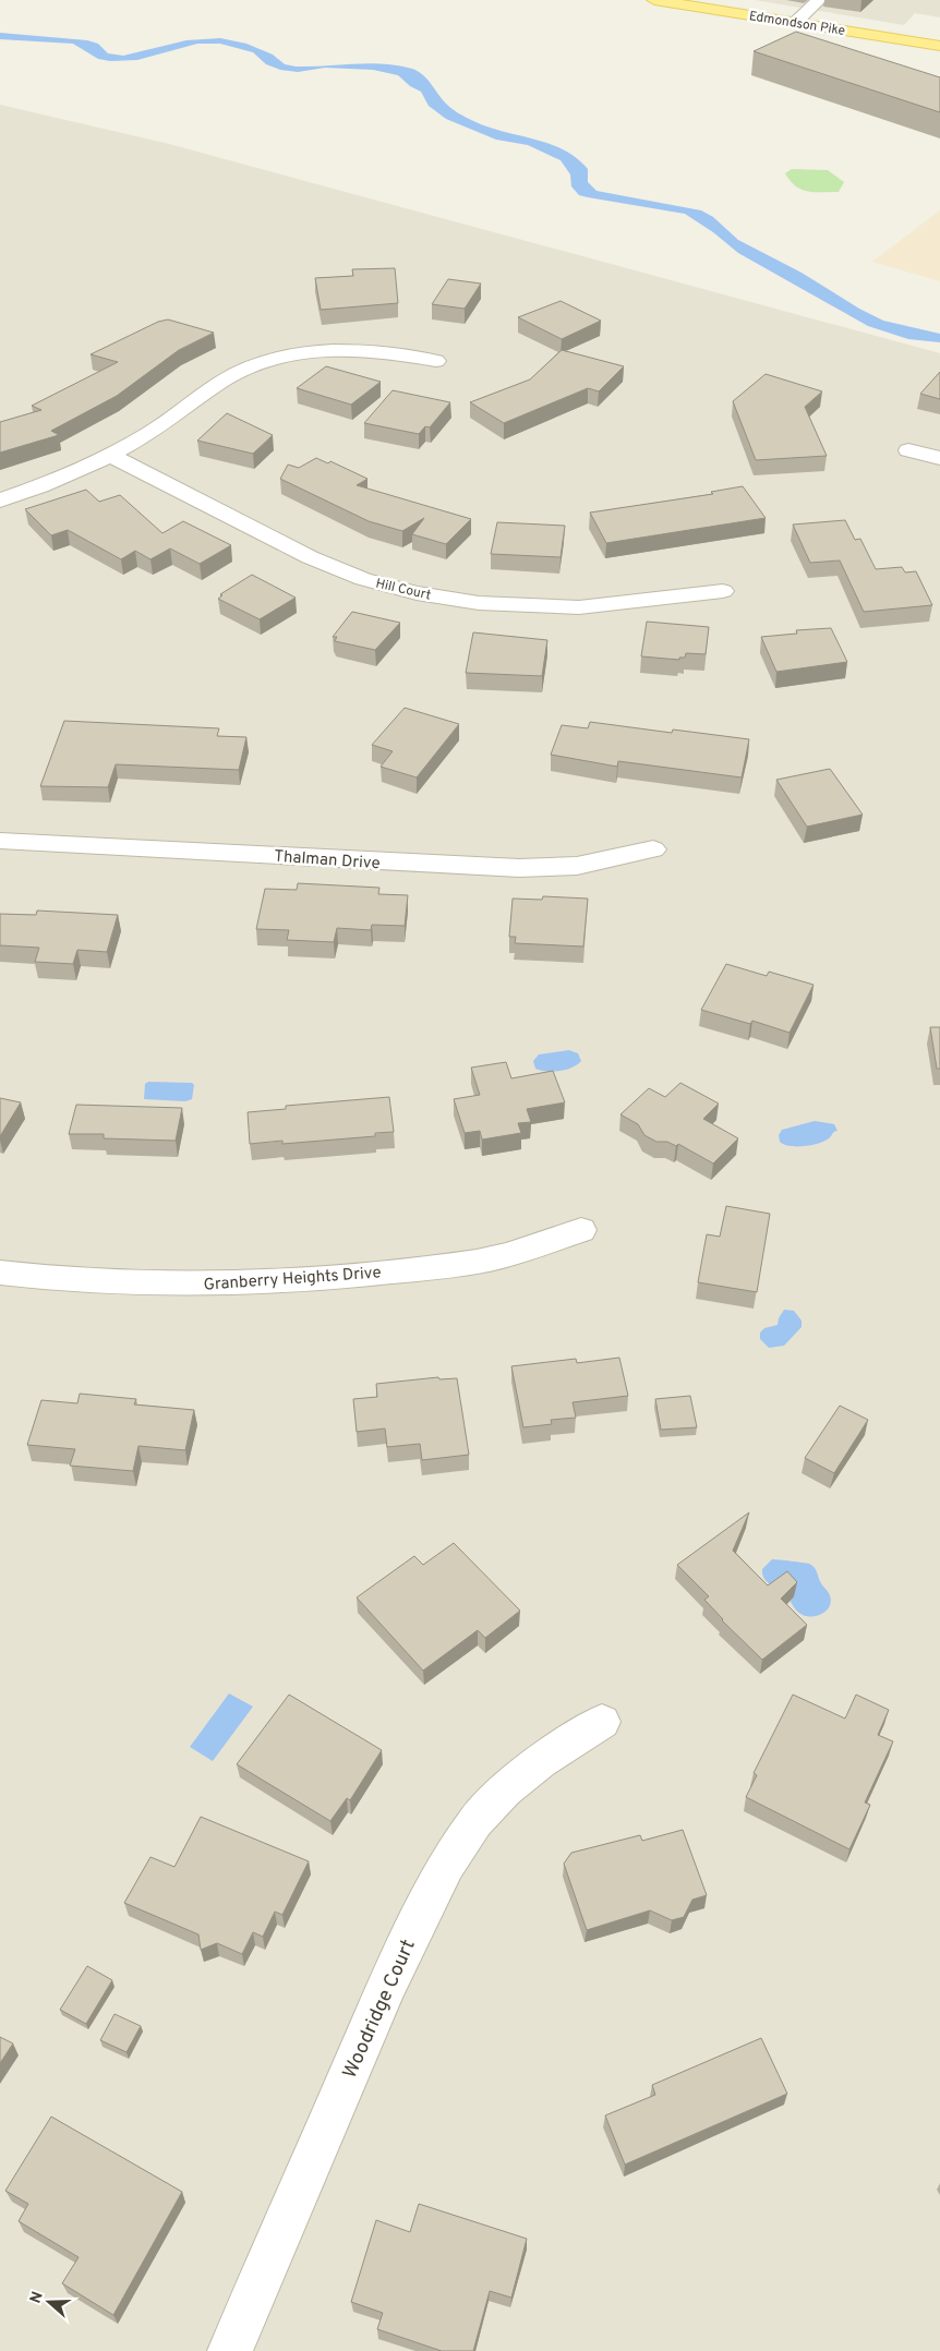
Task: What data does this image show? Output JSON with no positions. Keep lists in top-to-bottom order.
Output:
{
  "streets": {
    "main road": ["Edmondson Pike"],
    "street": [
      "Hill Court",
      "Thalman Drive",
      "Granberry Heights Drive",
      "Woodridge Court"
    ]
  },
  "north": "left"
}
